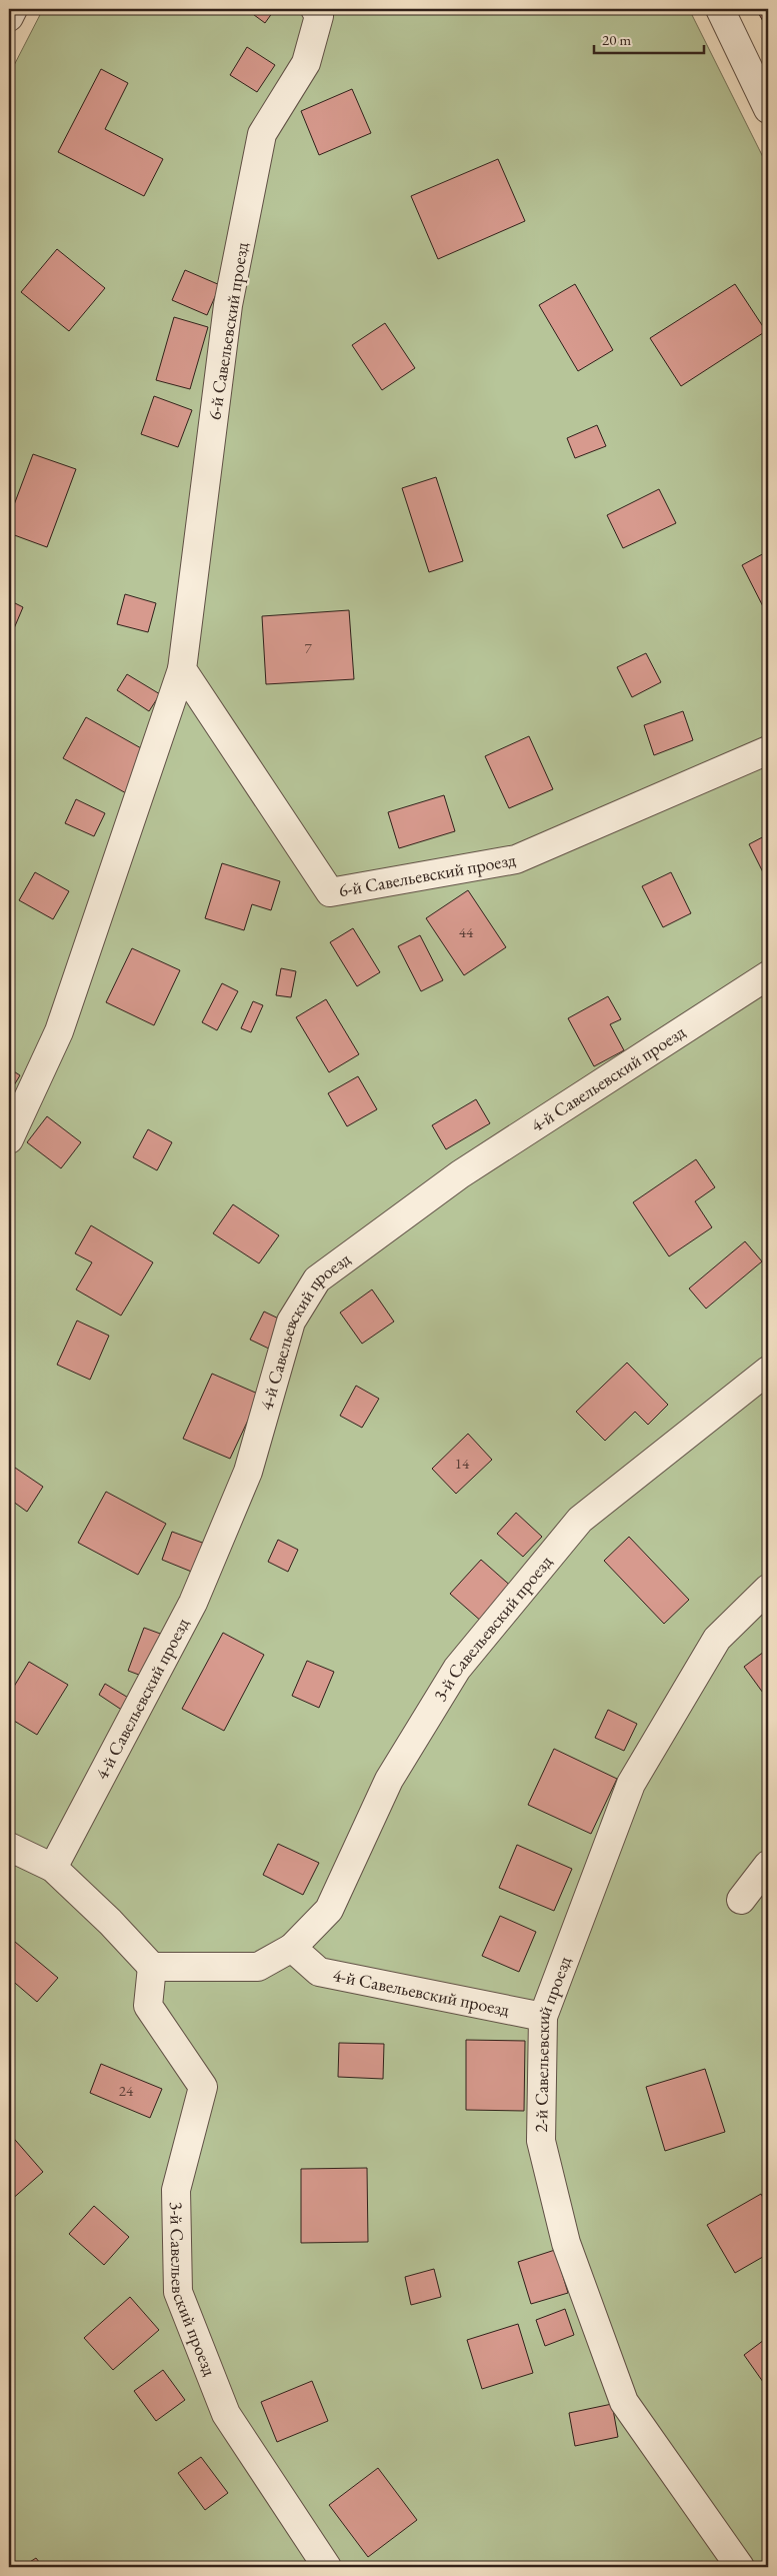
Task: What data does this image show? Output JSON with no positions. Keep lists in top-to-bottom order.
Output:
{
  "streets": {
    "street": [
      "6-й Савельевский проезд",
      "4-й Савельевский проезд",
      "3-й Савельевский проезд",
      "2-й Савельевский проезд"
    ]
  },
  "crossings": [
    ["4-й Савельевский проезд", "3-й Савельевский проезд"],
    ["4-й Савельевский проезд", "2-й Савельевский проезд"]
  ],
  "house_numbers": [
    "7",
    "44",
    "14",
    "24"
  ],
  "scale_bar": "20 m"
}
